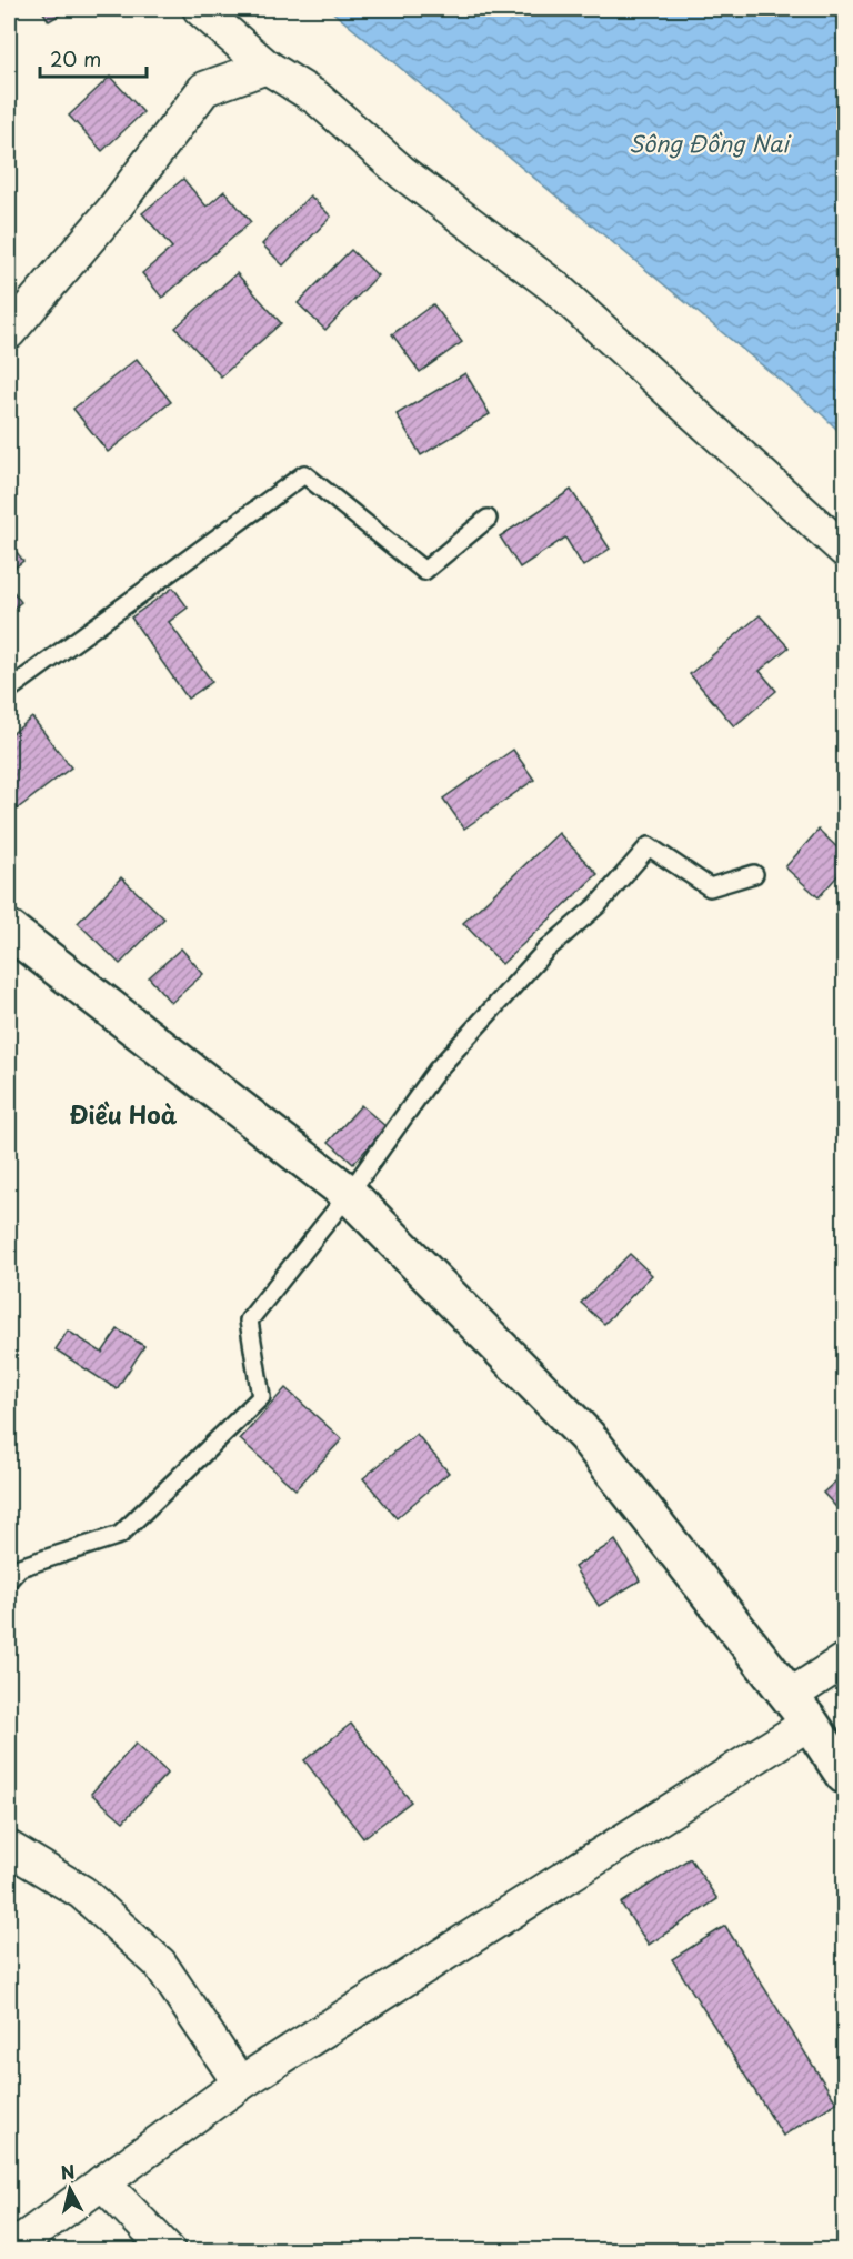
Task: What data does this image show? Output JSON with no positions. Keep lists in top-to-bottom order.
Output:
{
  "districts": ["Điều Hoà"],
  "water": ["Sông Đồng Nai"],
  "scale_bar": "20 m",
  "north": "top"
}
